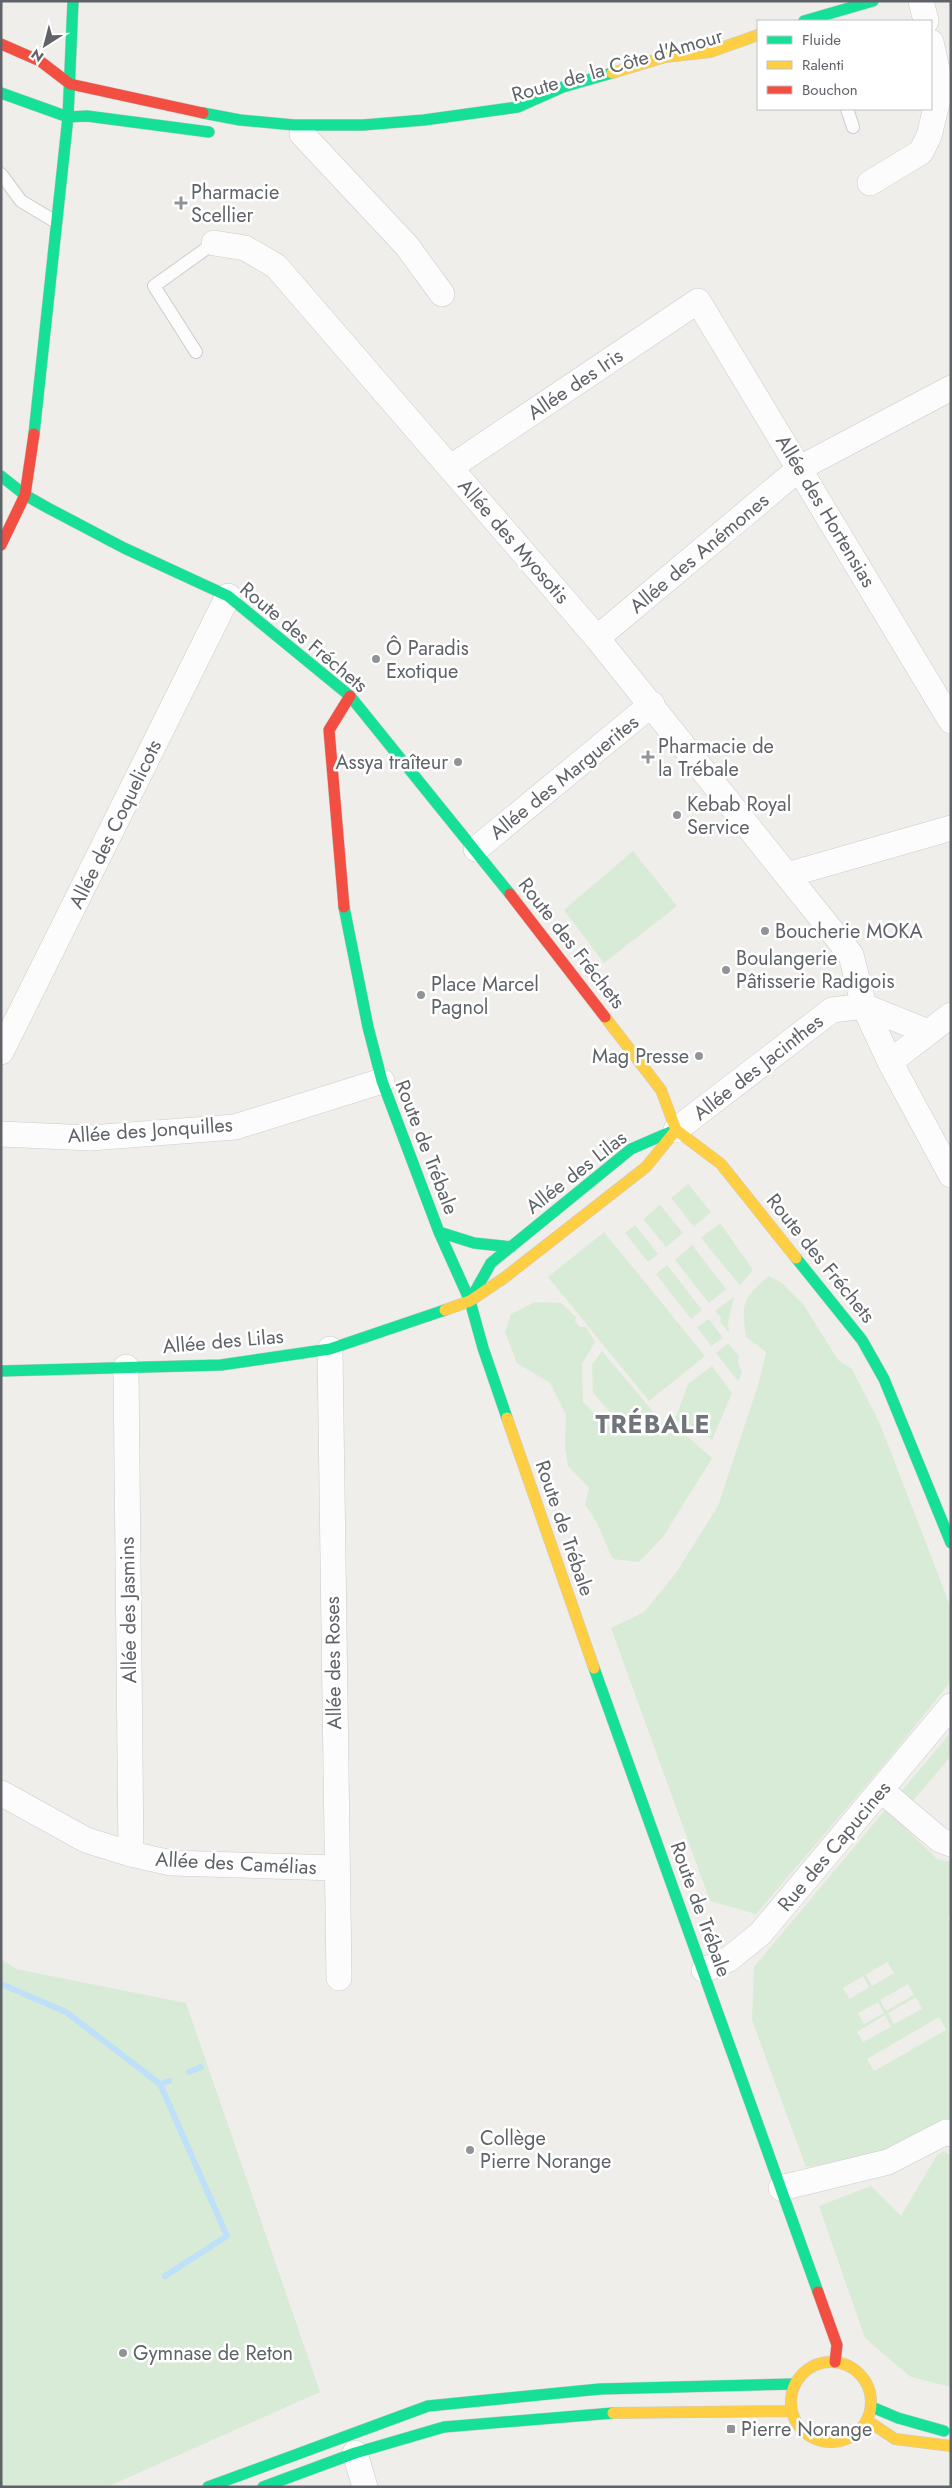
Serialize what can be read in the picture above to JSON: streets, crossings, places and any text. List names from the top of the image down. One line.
{"streets":{"street":["Route de la Côte d'Amour","Allée des Iris","Allée des Hortensias","Allée des Myosotis","Allée des Anémones","Route des Fréchets","Allée des Marguerites","Allée des Coquelicots","Allée des Jacinthes","Allée des Jonquilles","Route de Trébale","Allée des Lilas","Allée des Jasmins","Allée des Roses","Rue des Capucines","Allée des Camélias"]},"crossings":[["Allée des Iris","Allée des Hortensias"],["Allée des Iris","Allée des Myosotis"],["Allée des Hortensias","Allée des Anémones"],["Allée des Myosotis","Allée des Anémones"],["Allée des Myosotis","Allée des Marguerites"],["Allée des Myosotis","Allée des Jacinthes"],["Route des Fréchets","Allée des Marguerites"],["Route des Fréchets","Allée des Coquelicots"],["Route des Fréchets","Allée des Jacinthes"],["Route des Fréchets","Route de Trébale"],["Route des Fréchets","Allée des Lilas"],["Allée des Jacinthes","Allée des Lilas"],["Allée des Jonquilles","Route de Trébale"],["Route de Trébale","Allée des Lilas"],["Route de Trébale","Rue des Capucines"],["Allée des Lilas","Allée des Jasmins"],["Allée des Lilas","Allée des Roses"],["Allée des Jasmins","Allée des Camélias"],["Allée des Roses","Allée des Camélias"]],"districts":["TRÉBALE"],"places":{"health":["Pharmacie Scellier","Pharmacie de la Trébale"],"other":["Ô Paradis Exotique","Assya traîteur","Kebab Royal Service","Boucherie MOKA","Boulangerie Pâtisserie Radigois","Place Marcel Pagnol","Mag Presse","Collège Pierre Norange","Gymnase de Reton"],"transit":["Pierre Norange"]},"legend":["Fluide","Ralenti","Bouchon"],"north":"bottom left"}
